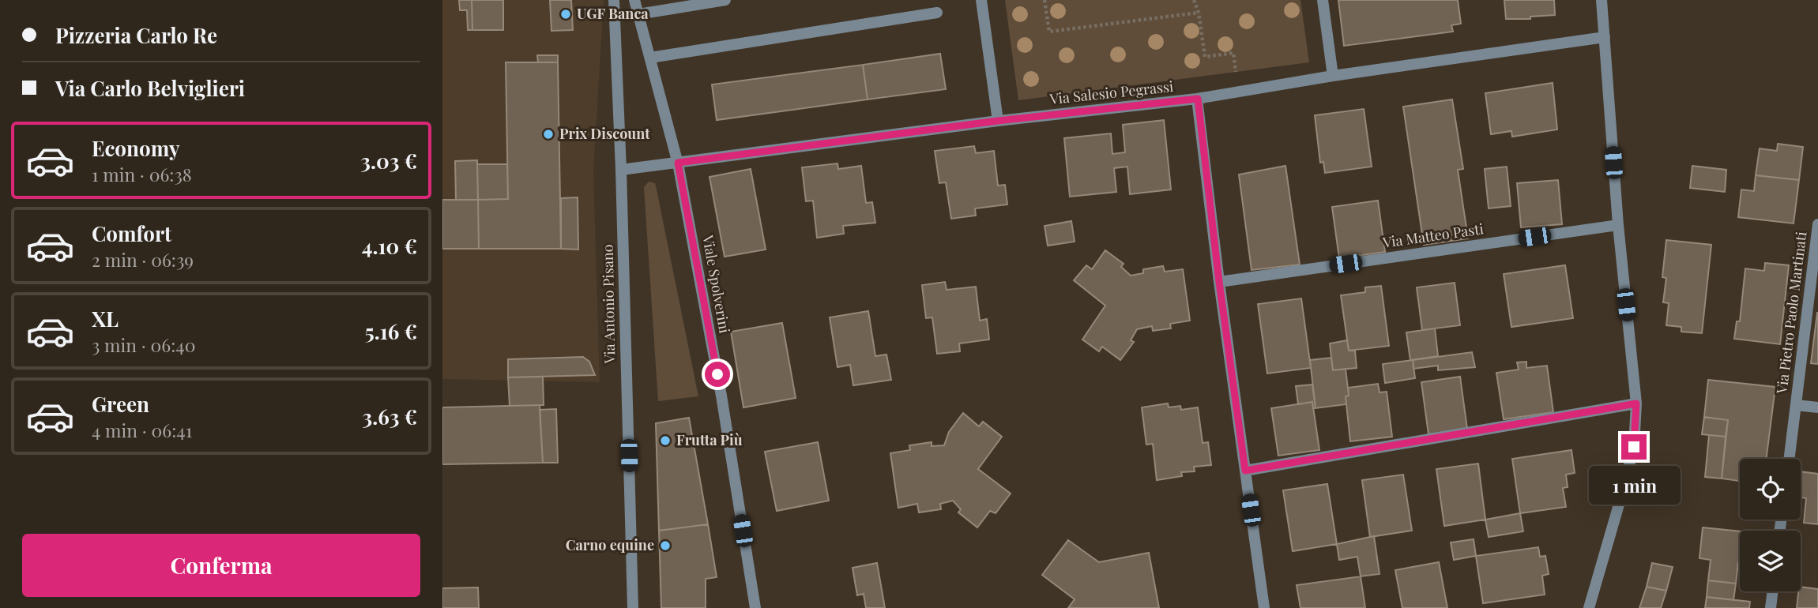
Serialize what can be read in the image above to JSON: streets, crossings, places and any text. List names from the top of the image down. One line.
{"streets":{"street":["Via Salesio Pegrassi","Via Matteo Pasti","Viale Spolverini","Via Antonio Pisano","Via Pietro Paolo Martinati"]},"crossings":[["Via Salesio Pegrassi","Viale Spolverini"],["Via Salesio Pegrassi","Via Antonio Pisano"]],"places":["UGF Banca","Prix Discount","Frutta Più","Carno equine"],"page":{"banner":["Pizzeria Carlo Re","Via Carlo Belviglieri"],"list":[{"name":"Economy","note":"1 min · 06:38","value":"3.03 €"},{"name":"Comfort","note":"2 min · 06:39","value":"4.10 €"},{"name":"XL","note":"3 min · 06:40","value":"5.16 €"},{"name":"Green","note":"4 min · 06:41","value":"3.63 €"}],"bubble":"1 min","buttons":"Conferma"}}
